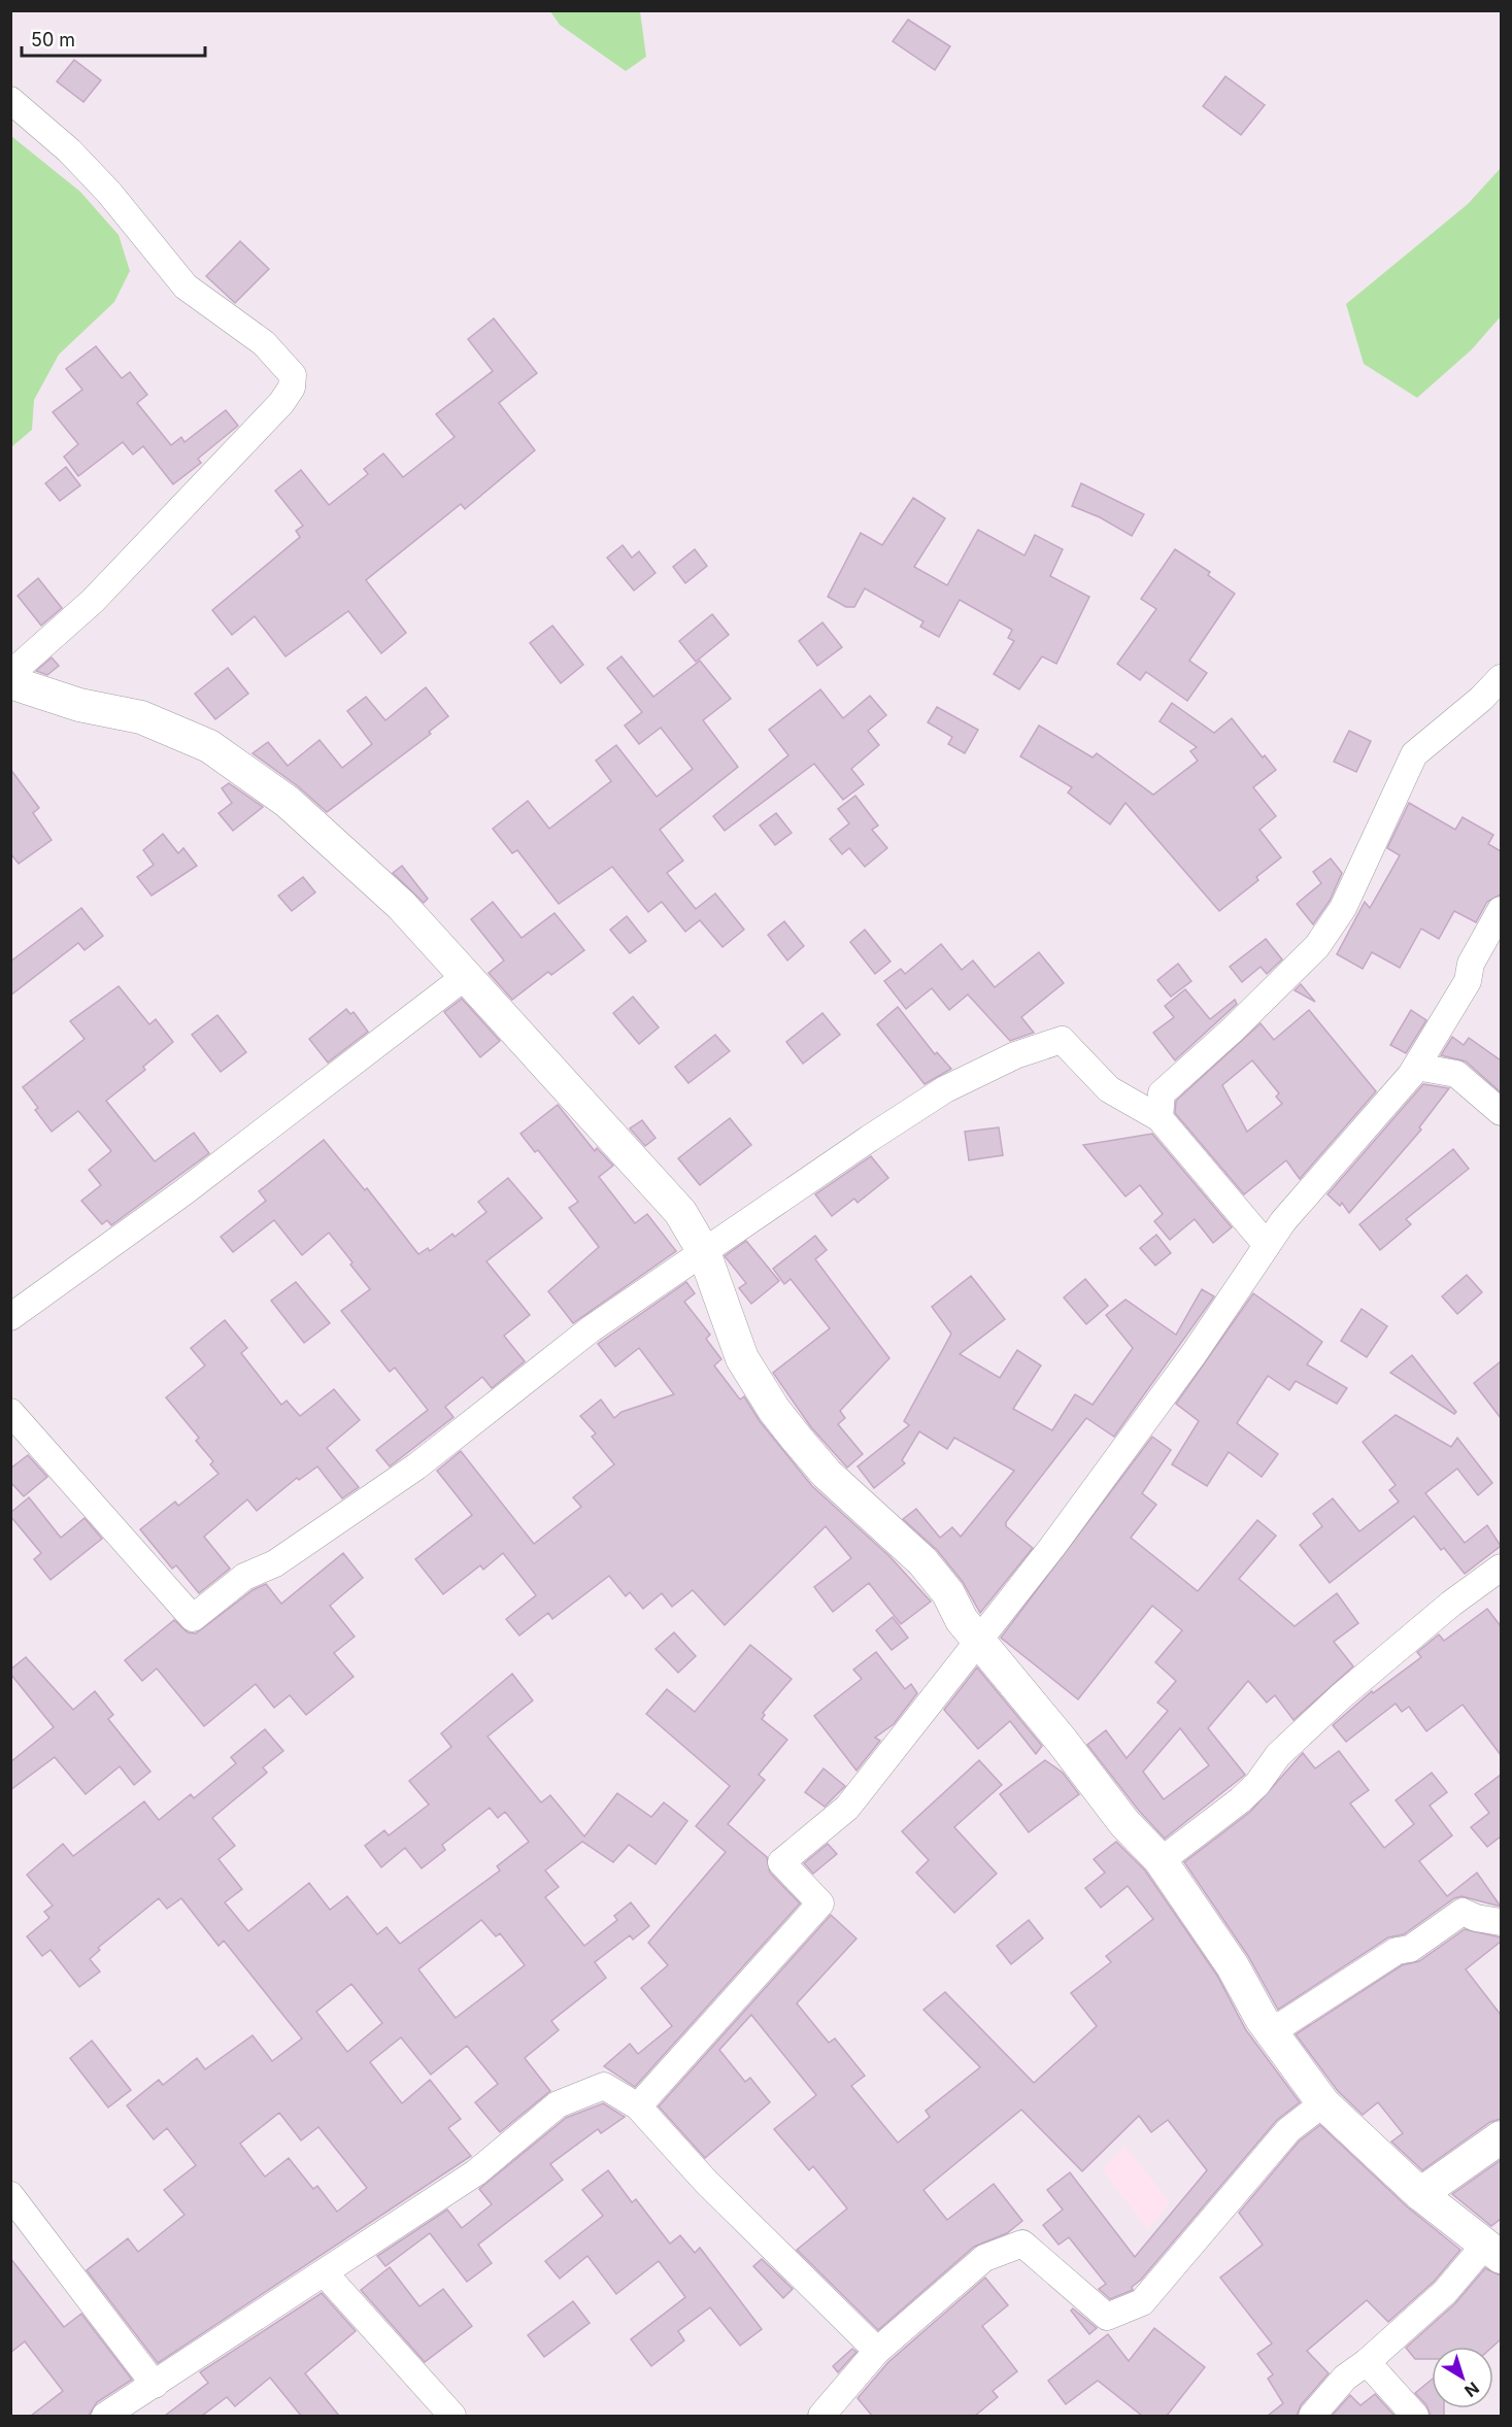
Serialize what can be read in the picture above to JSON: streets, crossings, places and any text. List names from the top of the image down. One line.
{"scale_bar":"50 m","north":"bottom right"}
